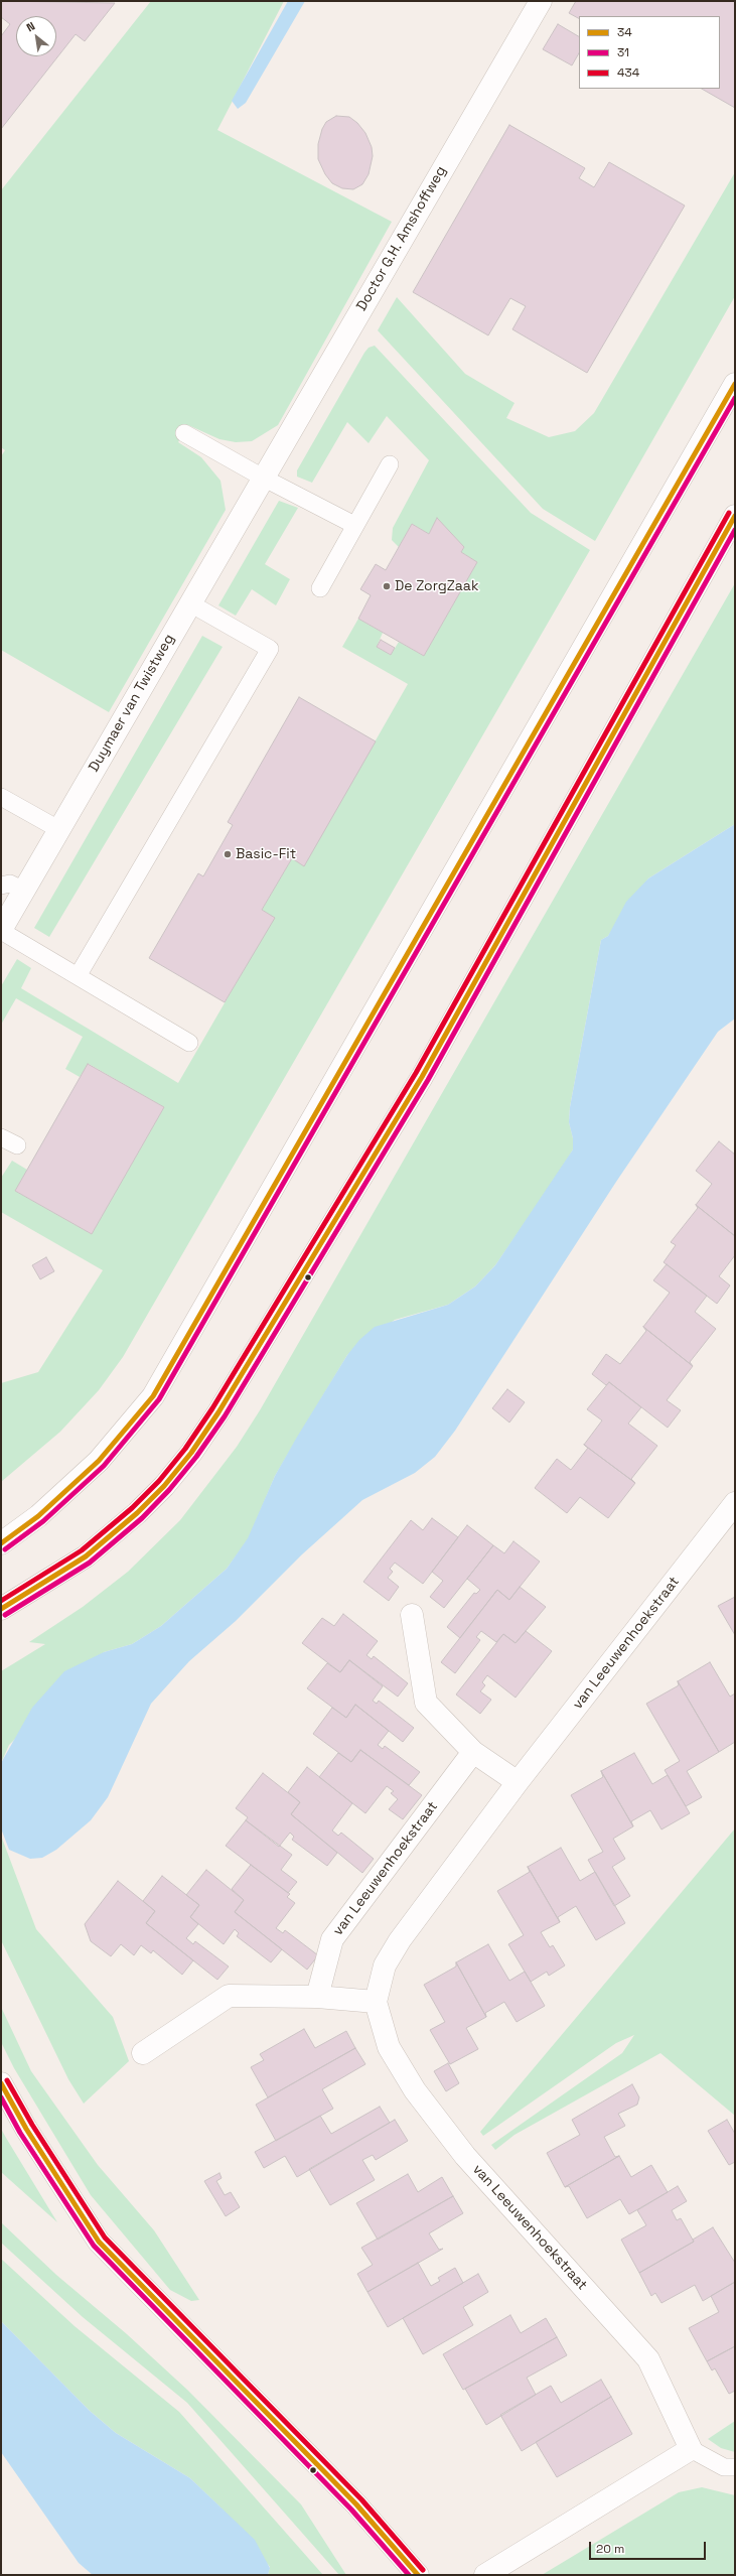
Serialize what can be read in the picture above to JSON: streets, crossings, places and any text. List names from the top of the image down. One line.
{"streets":{"street":["Doctor G.H. Amshoffweg","Duymaer van Twistweg","van Leeuwenhoekstraat"]},"crossings":[["Doctor G.H. Amshoffweg","Duymaer van Twistweg"]],"places":["De ZorgZaak","Basic-Fit"],"lines":["transit line 34","transit line 31","transit line 434"],"legend":["34","31","434"],"scale_bar":"20 m","north":"top left"}
